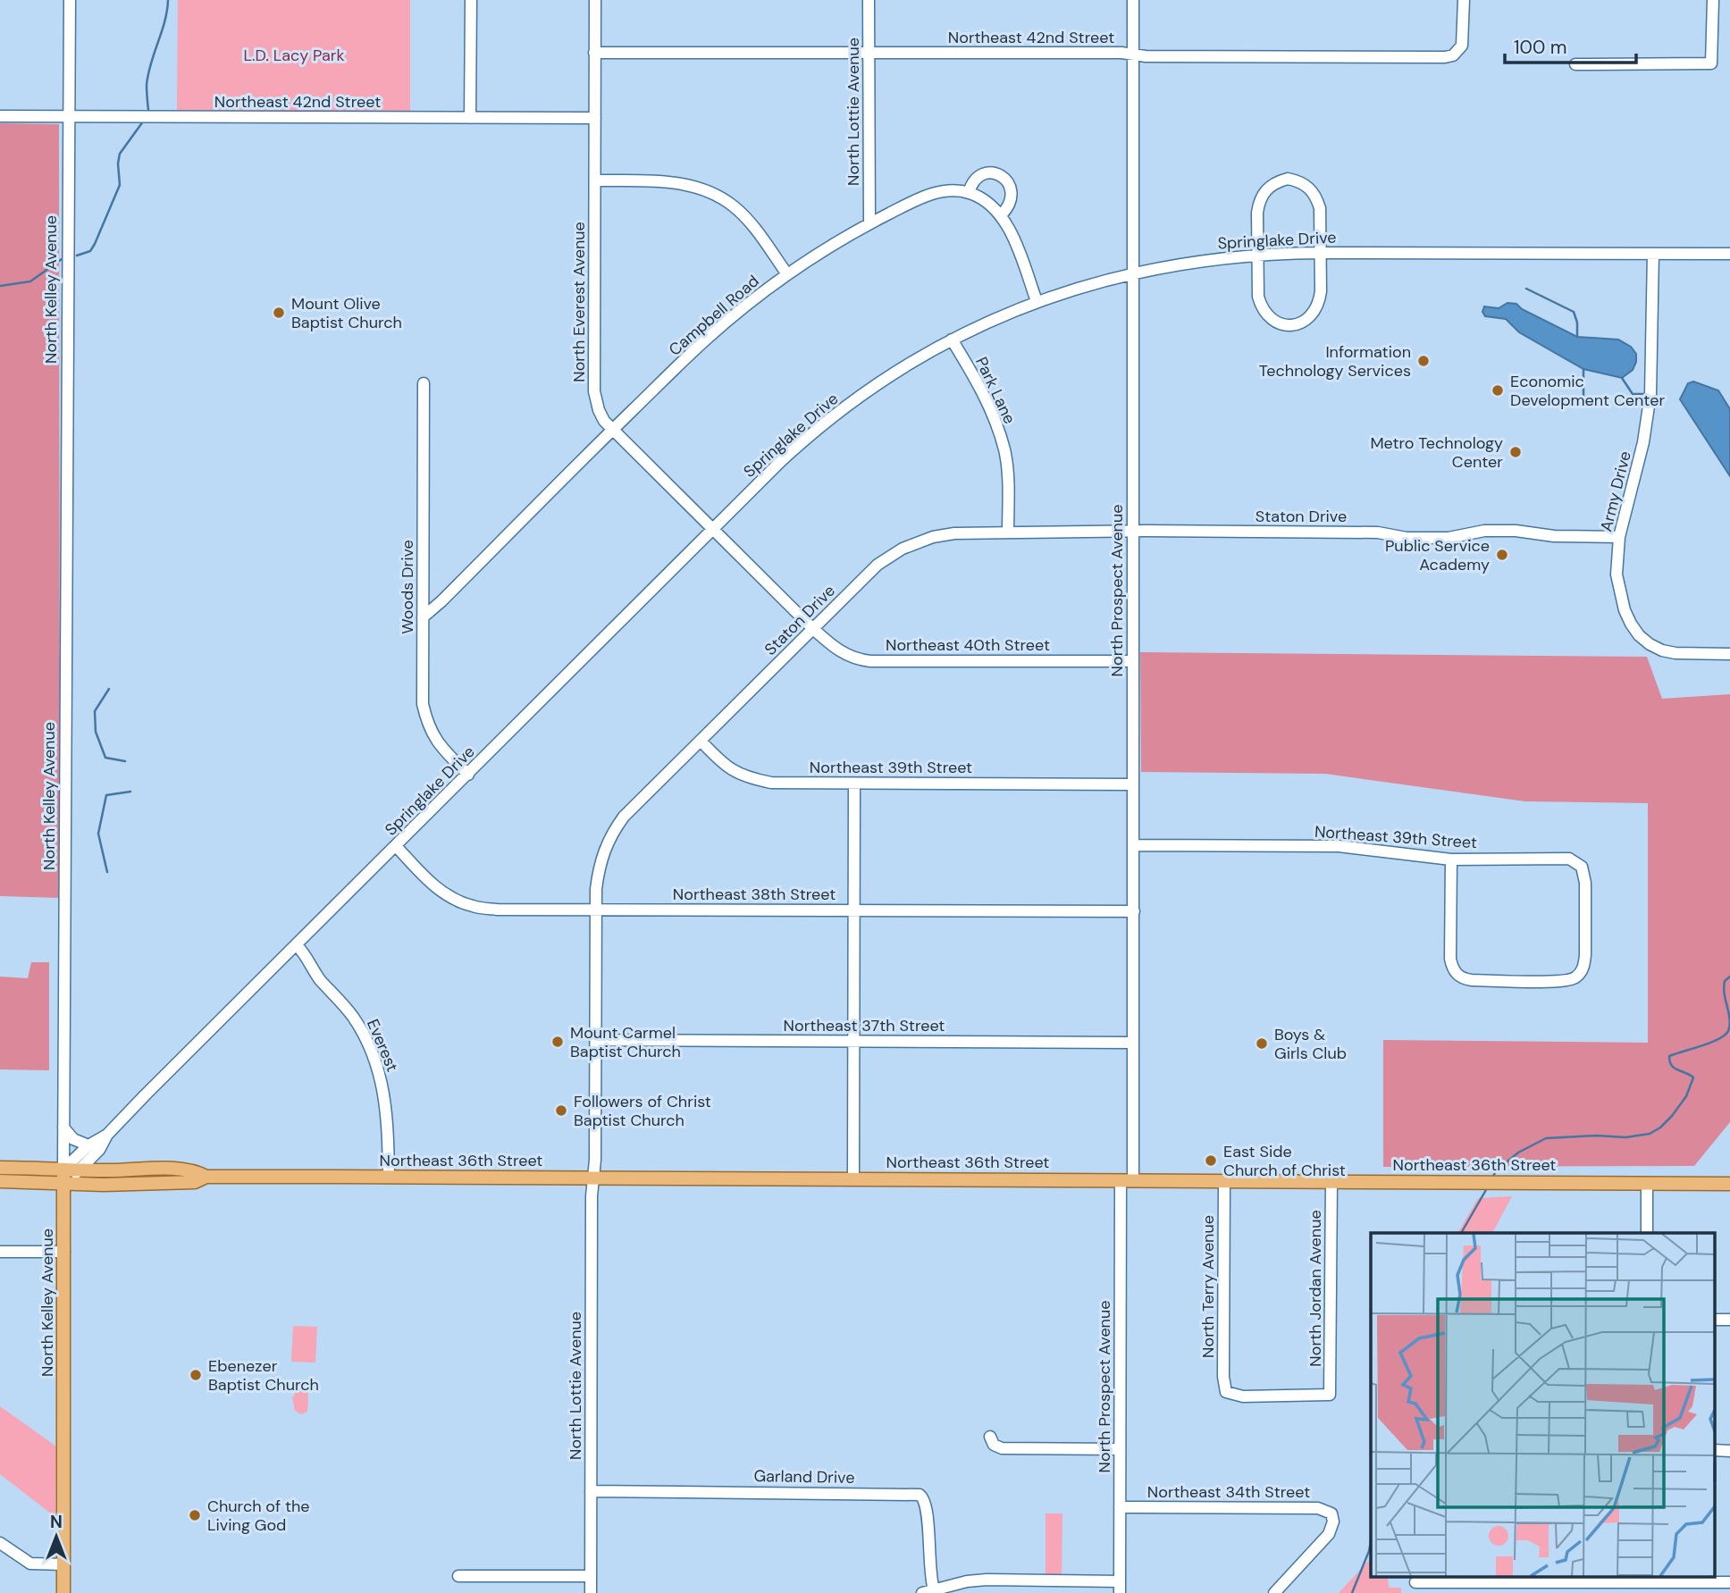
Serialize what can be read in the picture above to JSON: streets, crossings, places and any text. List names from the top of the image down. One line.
{"streets":{"main road":["North Kelley Avenue","Northeast 36th Street"],"street":["Northeast 42nd Street","North Lottie Avenue","Springlake Drive","North Everest Avenue","Campbell Road","Park Lane","Army Drive","Staton Drive","Woods Drive","North Prospect Avenue","Northeast 40th Street","Northeast 39th Street","Northeast 38th Street","Northeast 37th Street","Everest","North Terry Avenue","North Jordan Avenue","Garland Drive","Northeast 34th Street"]},"crossings":[["Northeast 42nd Street","North Lottie Avenue"],["Northeast 42nd Street","North Kelley Avenue"],["Northeast 42nd Street","North Everest Avenue"],["Northeast 42nd Street","North Prospect Avenue"],["North Lottie Avenue","Campbell Road"],["North Lottie Avenue","Staton Drive"],["North Lottie Avenue","Northeast 36th Street"],["North Lottie Avenue","Garland Drive"],["Springlake Drive","North Kelley Avenue"],["Springlake Drive","North Everest Avenue"],["Springlake Drive","Park Lane"],["Springlake Drive","Army Drive"],["Springlake Drive","Woods Drive"],["Springlake Drive","North Prospect Avenue"],["Springlake Drive","Northeast 38th Street"],["Springlake Drive","Everest"],["Springlake Drive","Northeast 36th Street"],["North Kelley Avenue","Northeast 36th Street"],["North Everest Avenue","Campbell Road"],["North Everest Avenue","Staton Drive"],["North Everest Avenue","Northeast 40th Street"],["Campbell Road","Woods Drive"],["Park Lane","Staton Drive"],["Army Drive","Staton Drive"],["Staton Drive","North Prospect Avenue"],["Staton Drive","Northeast 40th Street"],["Staton Drive","Northeast 39th Street"],["Staton Drive","Northeast 38th Street"],["Staton Drive","Northeast 37th Street"],["Staton Drive","Northeast 36th Street"],["North Prospect Avenue","Northeast 40th Street"],["North Prospect Avenue","Northeast 39th Street"],["North Prospect Avenue","Northeast 38th Street"],["North Prospect Avenue","Northeast 37th Street"],["North Prospect Avenue","Northeast 36th Street"],["North Prospect Avenue","Northeast 34th Street"],["Everest","Northeast 36th Street"],["Northeast 36th Street","North Terry Avenue"],["Northeast 36th Street","North Jordan Avenue"],["North Terry Avenue","North Jordan Avenue"]],"parks":["L.D. Lacy Park"],"places":["Mount Olive Baptist Church","Information Technology Services","Economic Development Center","Metro Technology Center","Public Service Academy","Mount Carmel Baptist Church","Boys & Girls Club","Followers of Christ Baptist Church","East Side Church of Christ","Ebenezer Baptist Church","Church of the Living God"],"scale_bar":"100 m","north":"top"}
